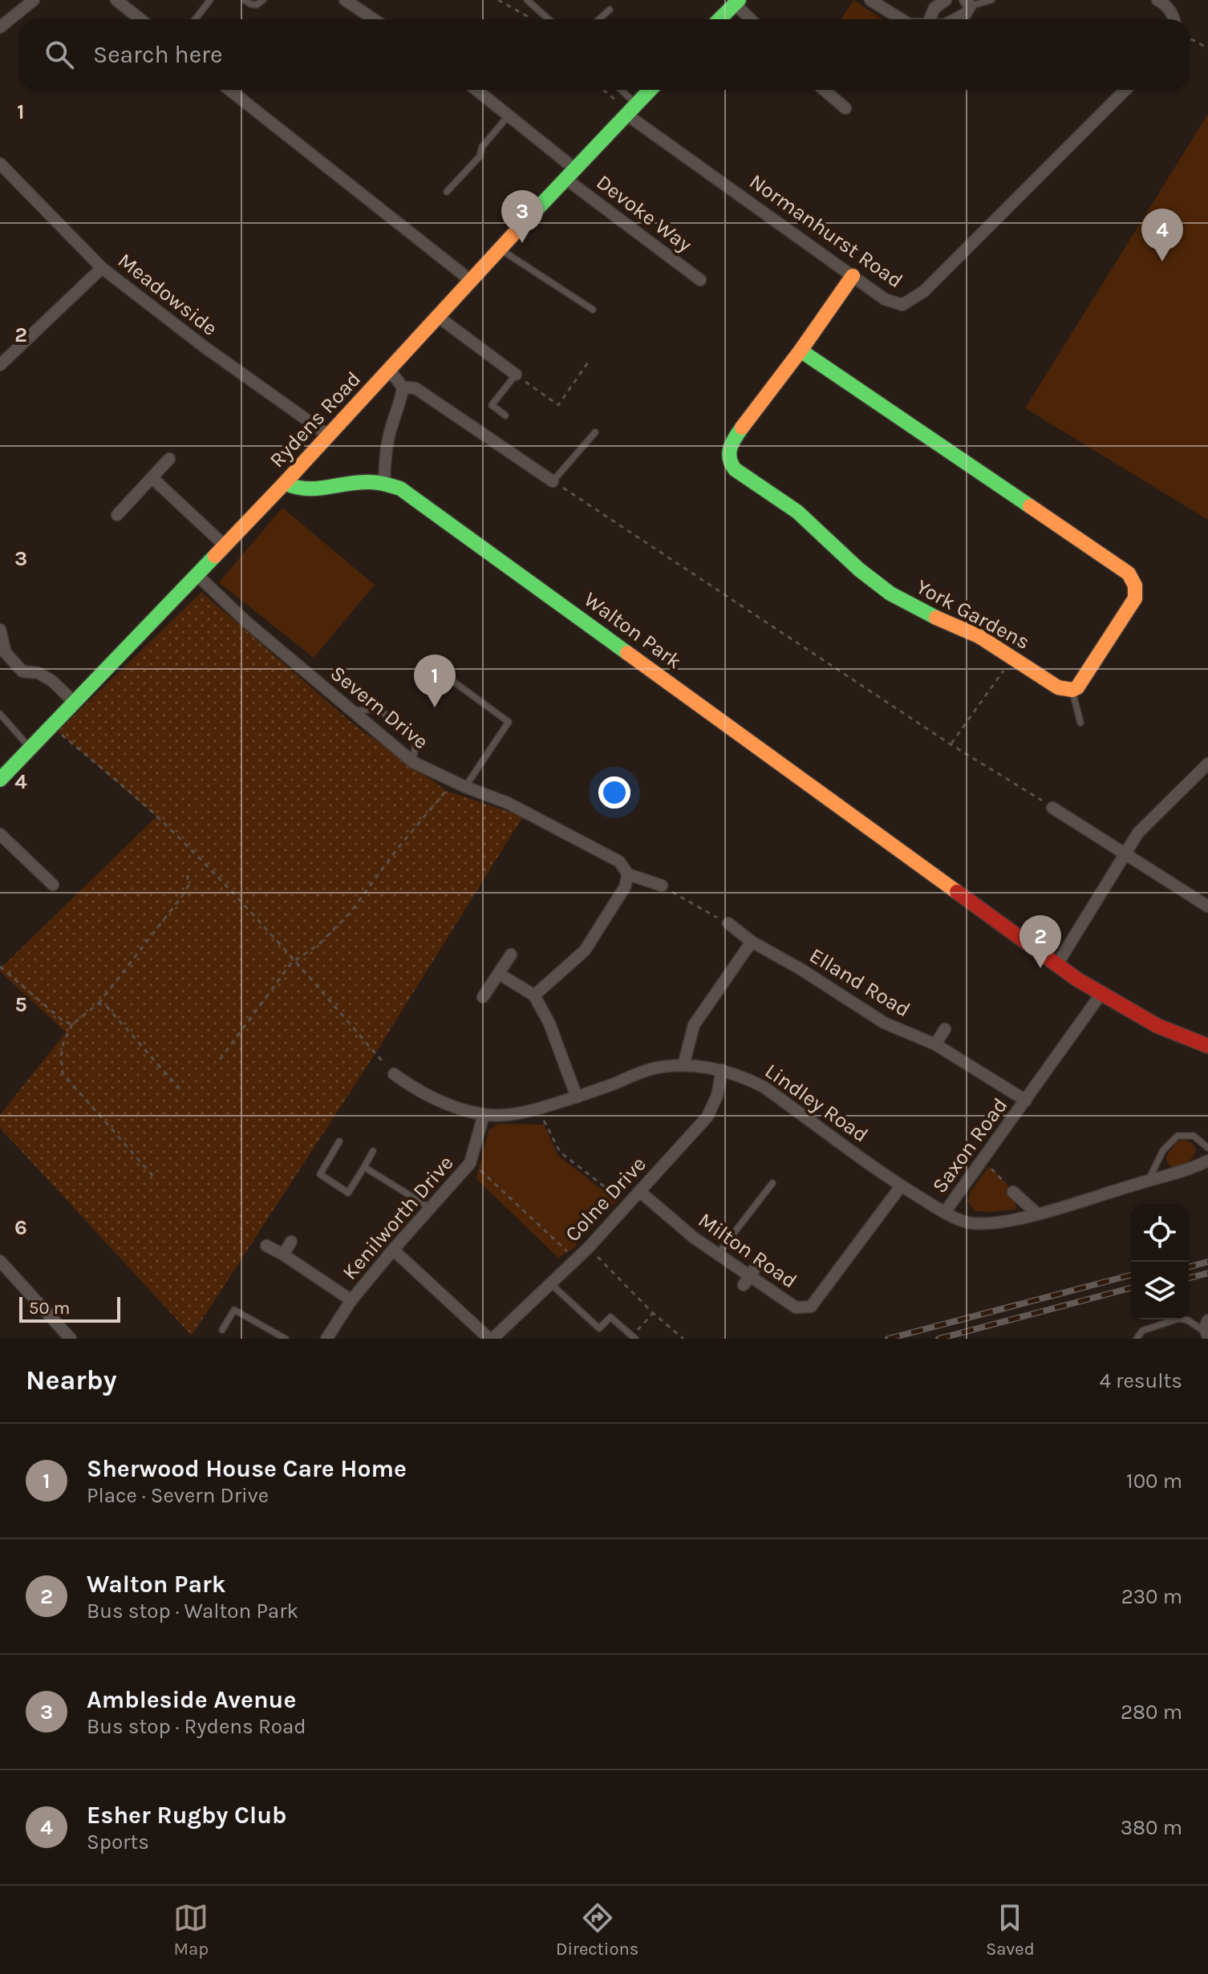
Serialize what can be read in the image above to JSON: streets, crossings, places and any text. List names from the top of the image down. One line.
{"streets":{"street":["Devoke Way","Normanhurst Road","Meadowside","Rydens Road","York Gardens","Walton Park","Severn Drive","Elland Road","Lindley Road","Saxon Road","Colne Drive","Kenilworth Drive","Milton Road"]},"crossings":[["Devoke Way","Rydens Road"],["Normanhurst Road","Rydens Road"],["Normanhurst Road","York Gardens"],["Meadowside","Rydens Road"],["Rydens Road","Walton Park"],["Rydens Road","Severn Drive"],["Walton Park","Saxon Road"],["Elland Road","Saxon Road"],["Lindley Road","Saxon Road"],["Lindley Road","Colne Drive"],["Lindley Road","Kenilworth Drive"],["Lindley Road","Milton Road"],["Colne Drive","Milton Road"]],"scale_bar":"50 m","page":{"search":"Search here","pins":["3","4","1","2"],"scale":"50 m","heading":["Nearby","4 results"],"list":[{"mark":"1","name":"Sherwood House Care Home","note":"Place · Severn Drive","value":"100 m"},{"mark":"2","name":"Walton Park","note":"Bus stop · Walton Park","value":"230 m"},{"mark":"3","name":"Ambleside Avenue","note":"Bus stop · Rydens Road","value":"280 m"},{"mark":"4","name":"Esher Rugby Club","note":"Sports","value":"380 m"}],"nav":["Map","Directions","Saved"]},"grid":{"rows":["1","2","3","4","5","6"]}}
